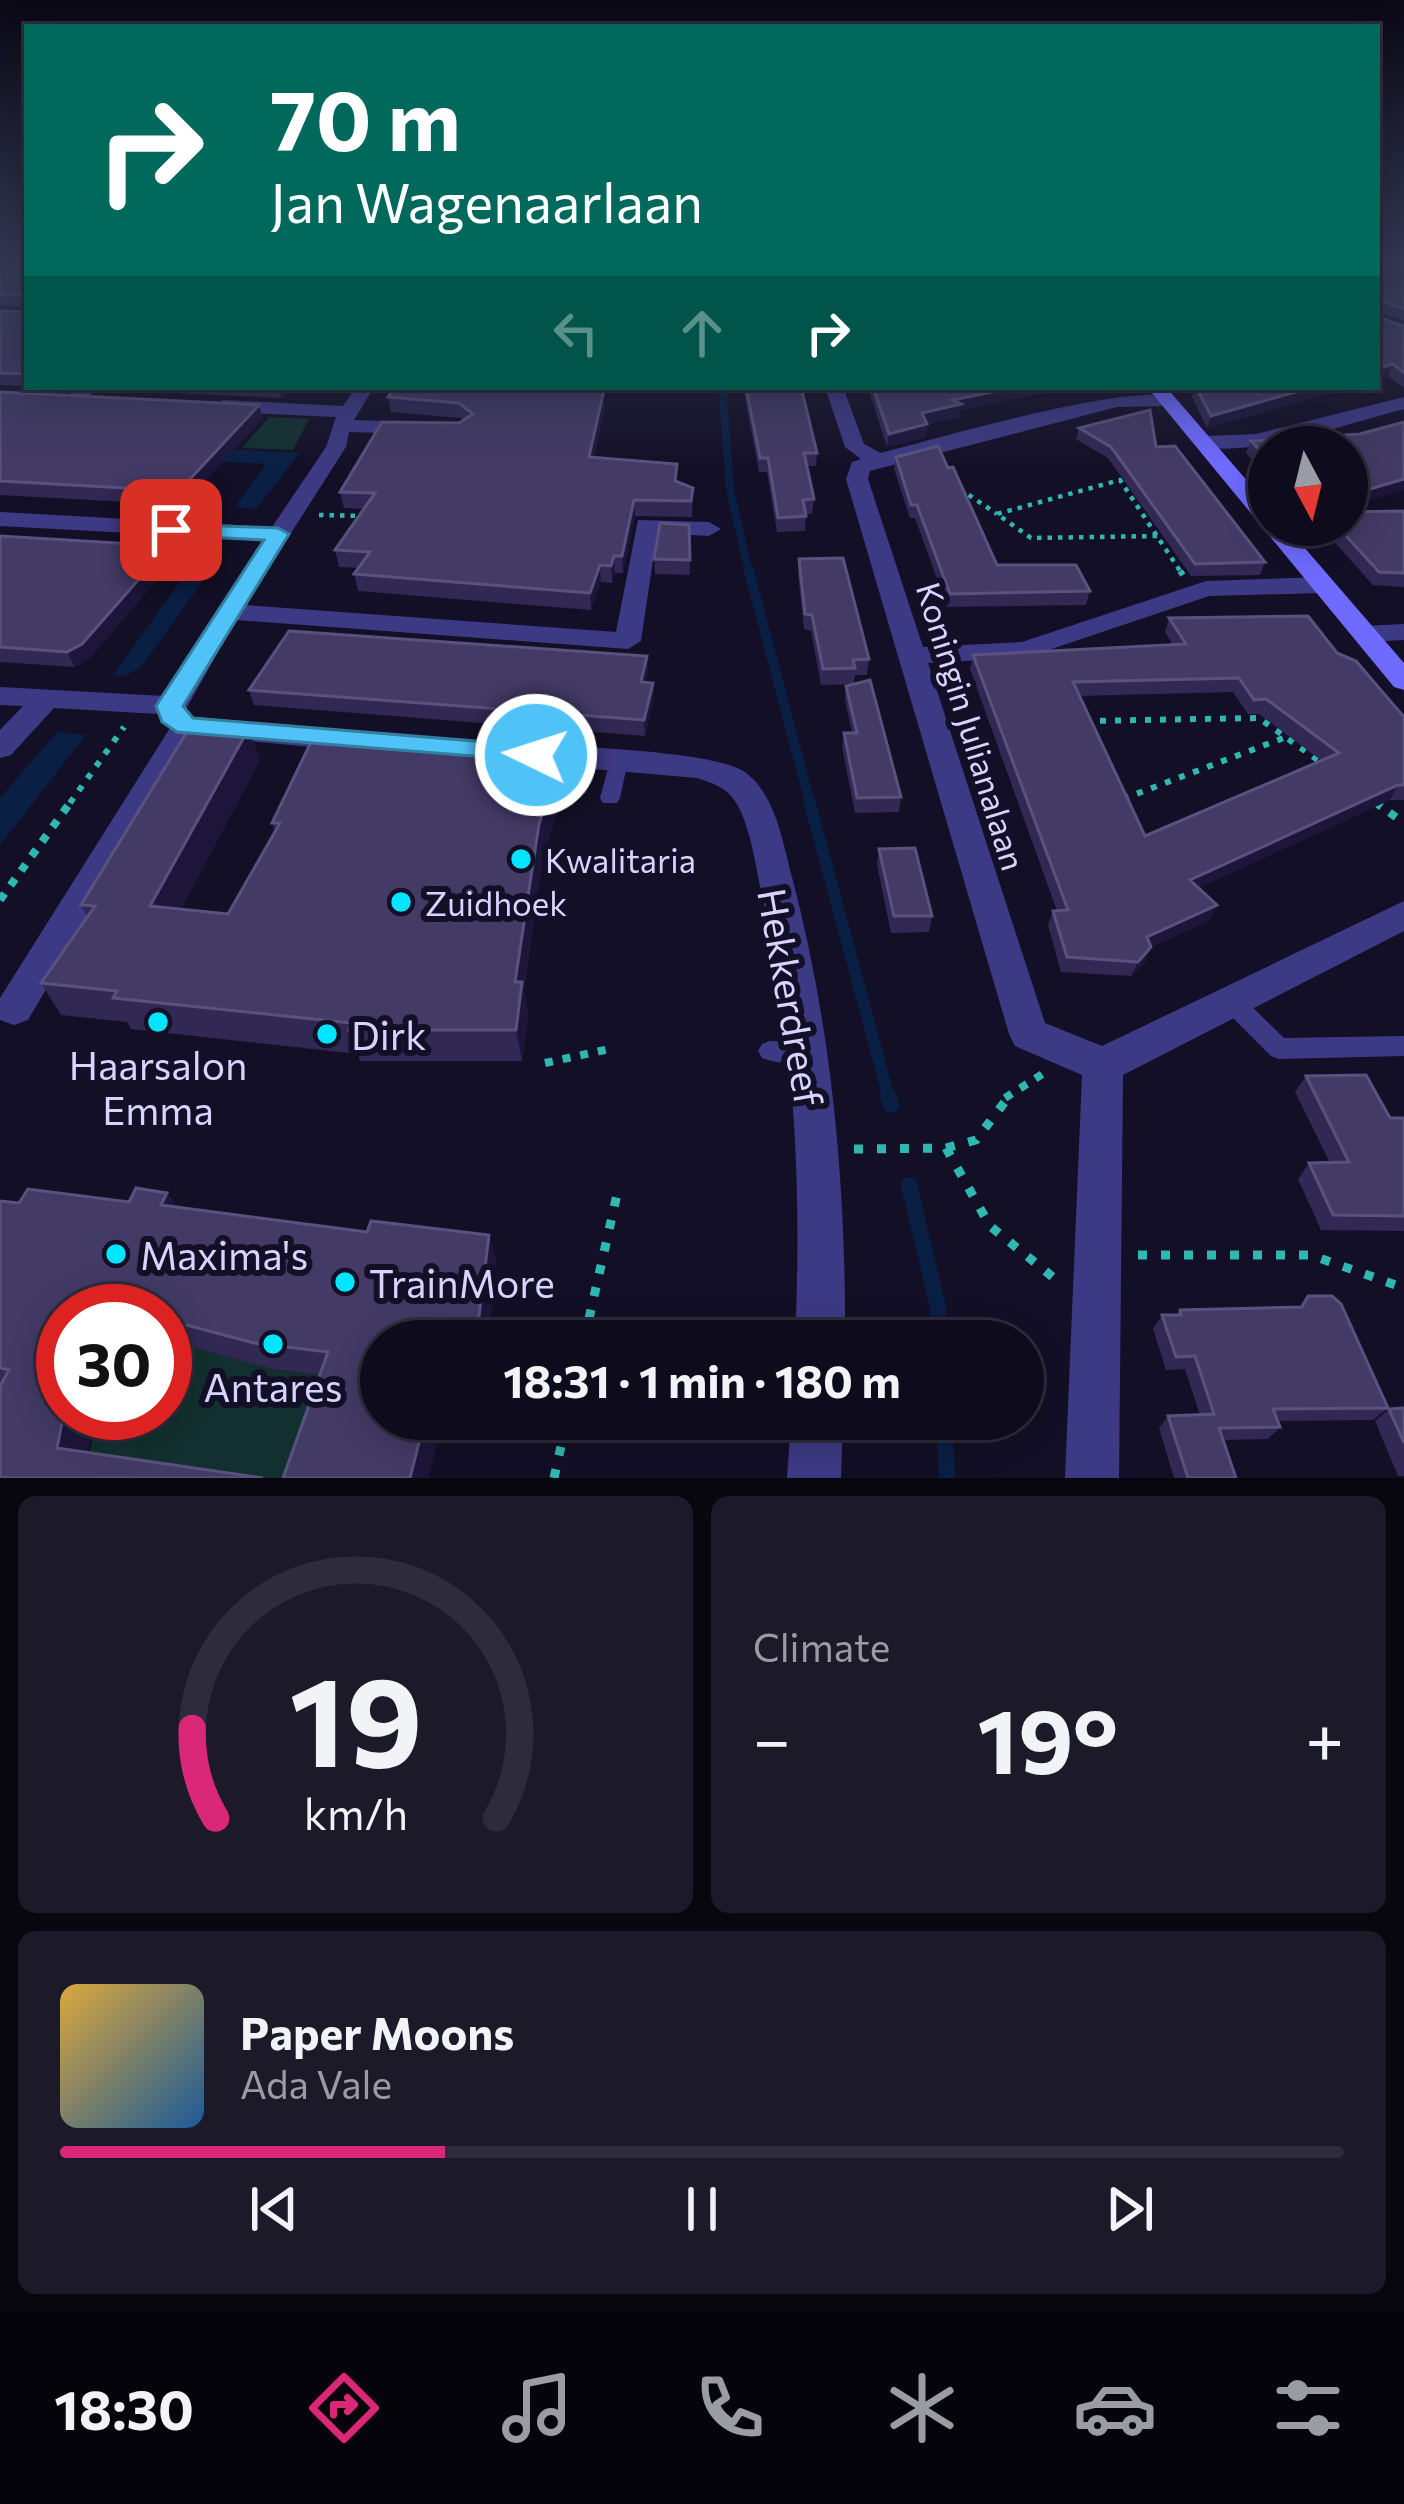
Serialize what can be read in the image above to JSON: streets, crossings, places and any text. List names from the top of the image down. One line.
{"streets":{"street":["Koningin Julianalaan","Hekkerdreef"]},"places":["Kwalitaria","Zuidhoek","Haarsalon Emma","Dirk","Maxima's","TrainMore","Antares"],"north":"bottom","page":{"turn":["70 m","Jan Wagenaarlaan"],"limit":"30","trip":"18:31 · 1 min · 180 m","tile":"Climate","heat":["−","19°","+"],"song":["Paper Moons","Ada Vale"],"tabs":"18:30","gauge":["19","km/h"]}}
